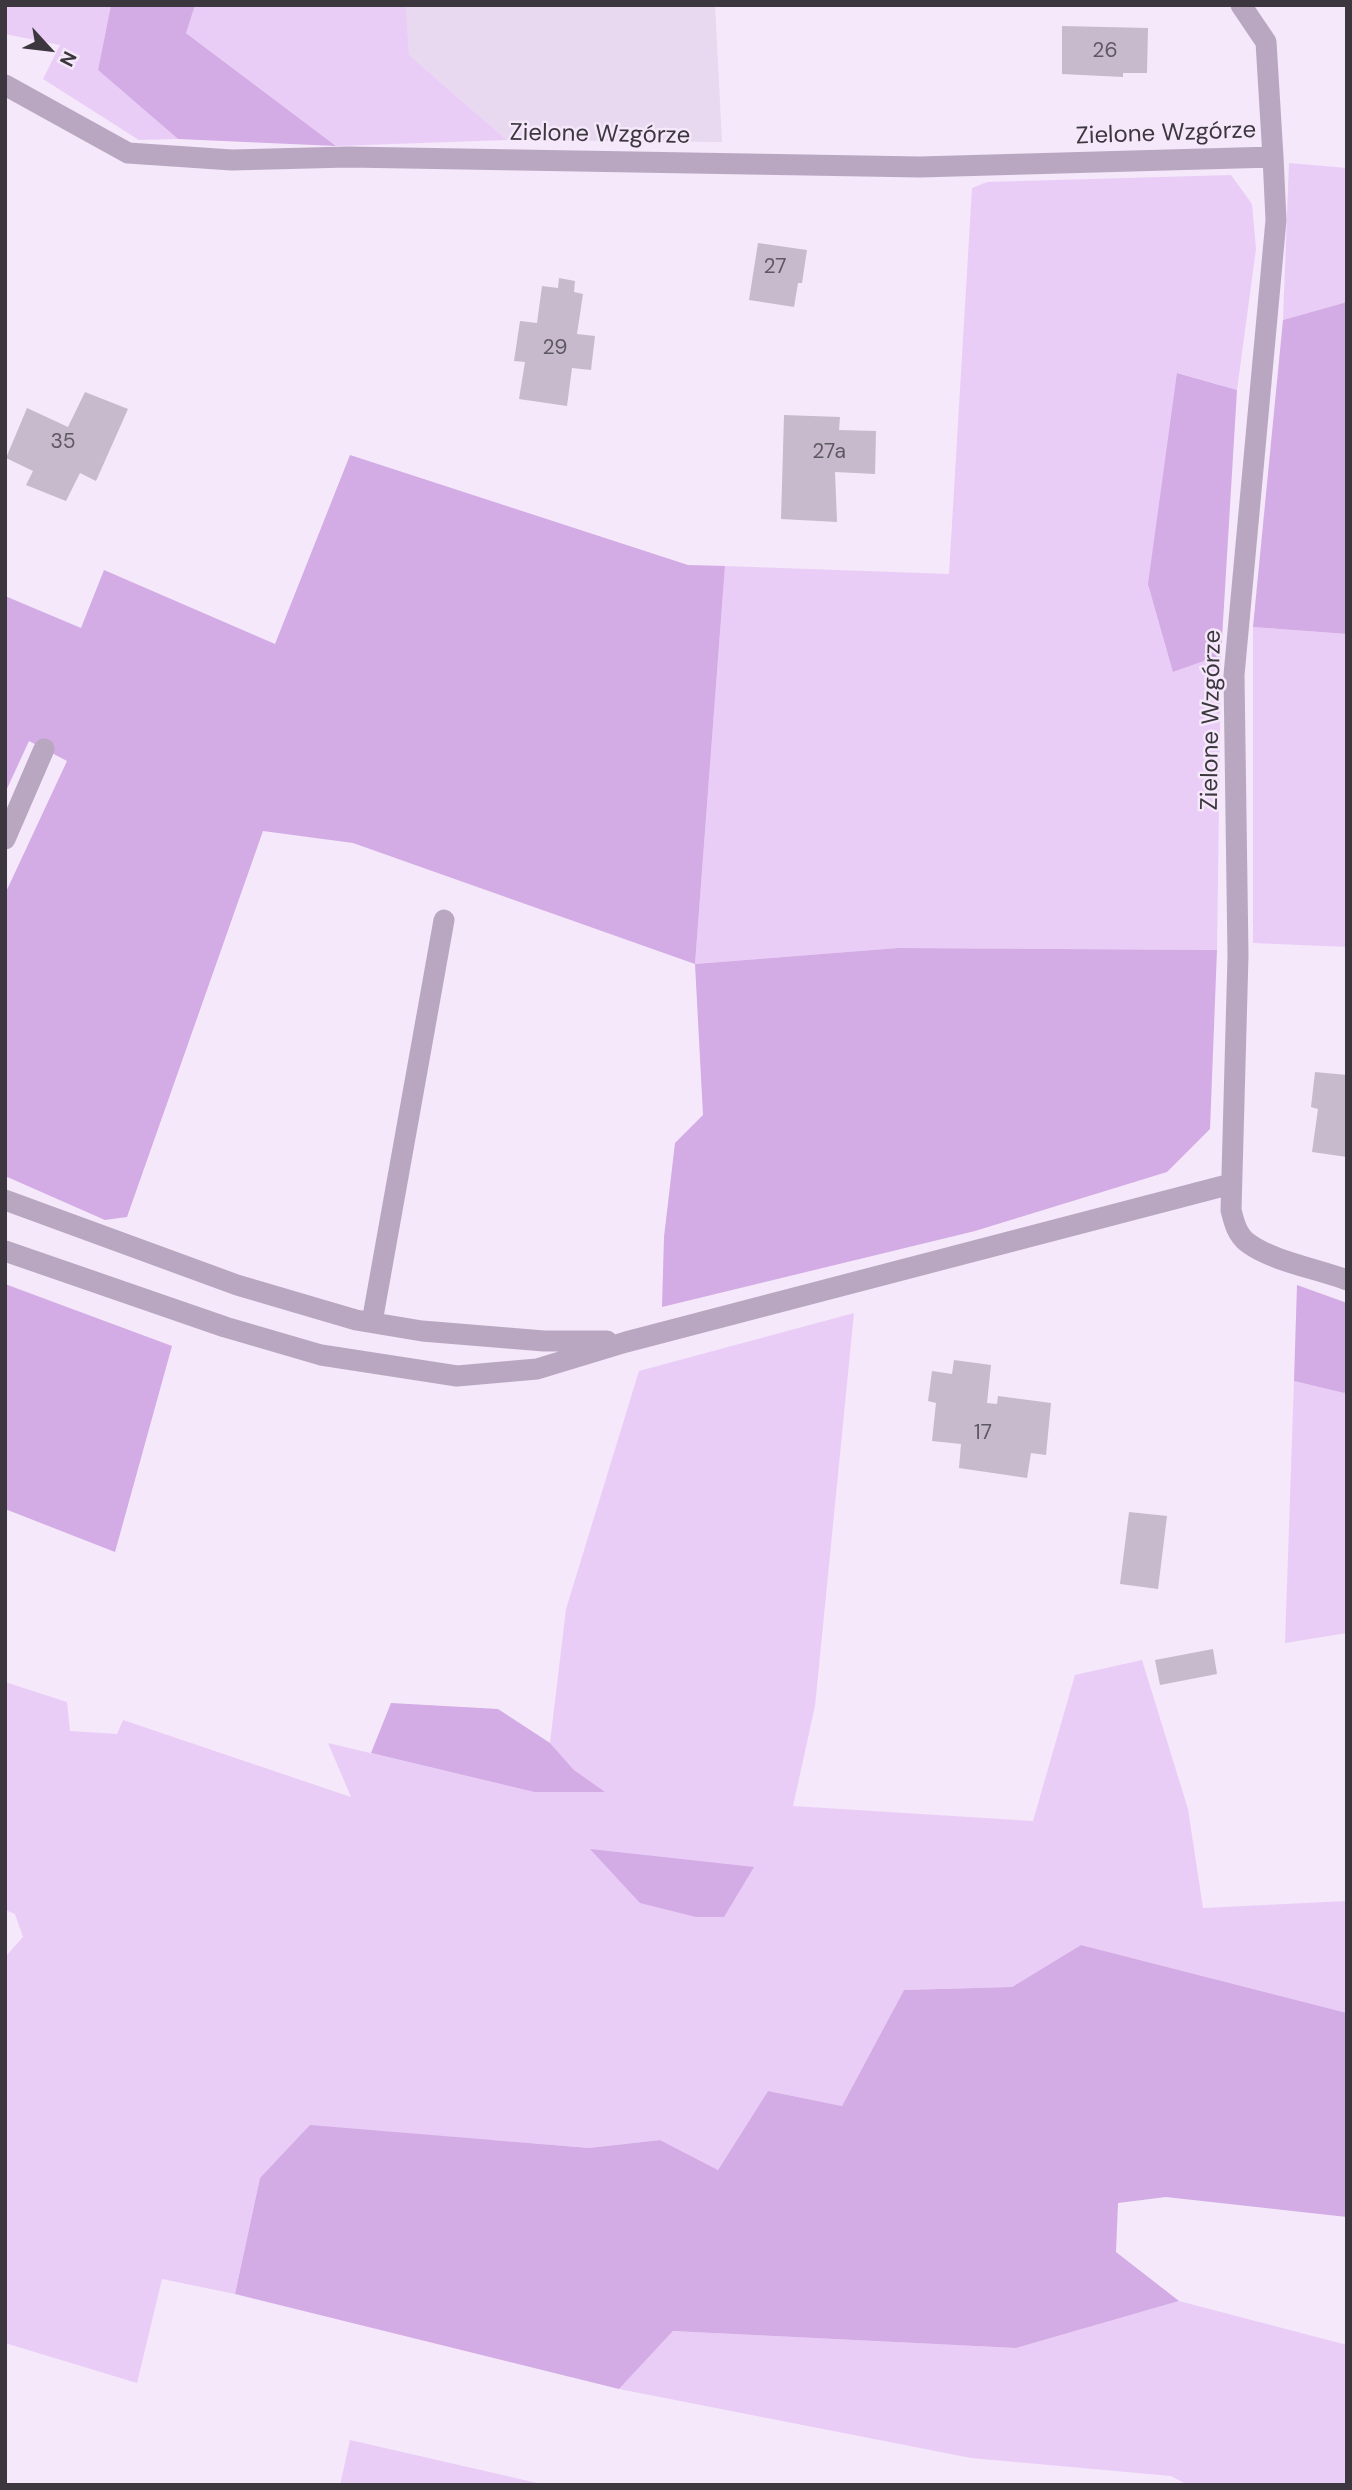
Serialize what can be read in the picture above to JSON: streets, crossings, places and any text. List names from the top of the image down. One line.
{"streets":{"street":["Zielone Wzgórze"]},"house_numbers":["26","27","29","35","27a","17"],"north":"bottom right"}
